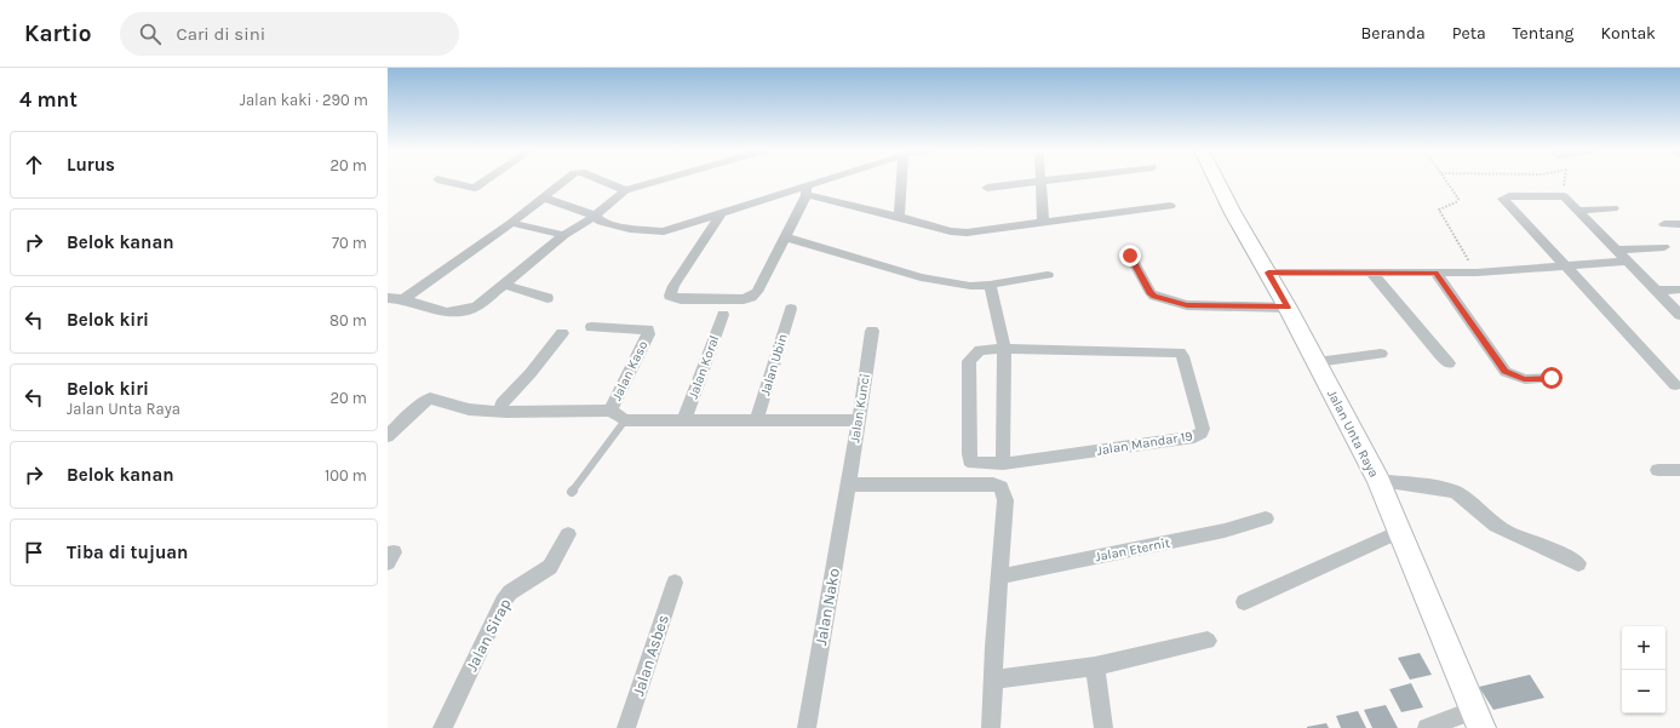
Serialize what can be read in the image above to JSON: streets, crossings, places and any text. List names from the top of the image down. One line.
{"streets":{"street":["Jalan Ubin","Jalan Koral","Jalan Kaso","Jalan Kunci","Jalan Unta Raya","Jalan Mandar 19","Jalan Eternit","Jalan Nako","Jalan Sirap","Jalan Asbes"]},"crossings":[["Jalan Kunci","Jalan Nako"]],"page":{"header":"Kartio","search":"Cari di sini","nav":["Beranda","Peta","Tentang","Kontak"],"heading":["4 mnt","Jalan kaki · 290 m"],"list":[["Lurus","20 m"],["Belok kanan","70 m"],["Belok kiri","80 m"],["Belok kiri","Jalan Unta Raya","20 m"],["Belok kanan","100 m"],"Tiba di tujuan"],"map_buttons":["+","−"]}}
